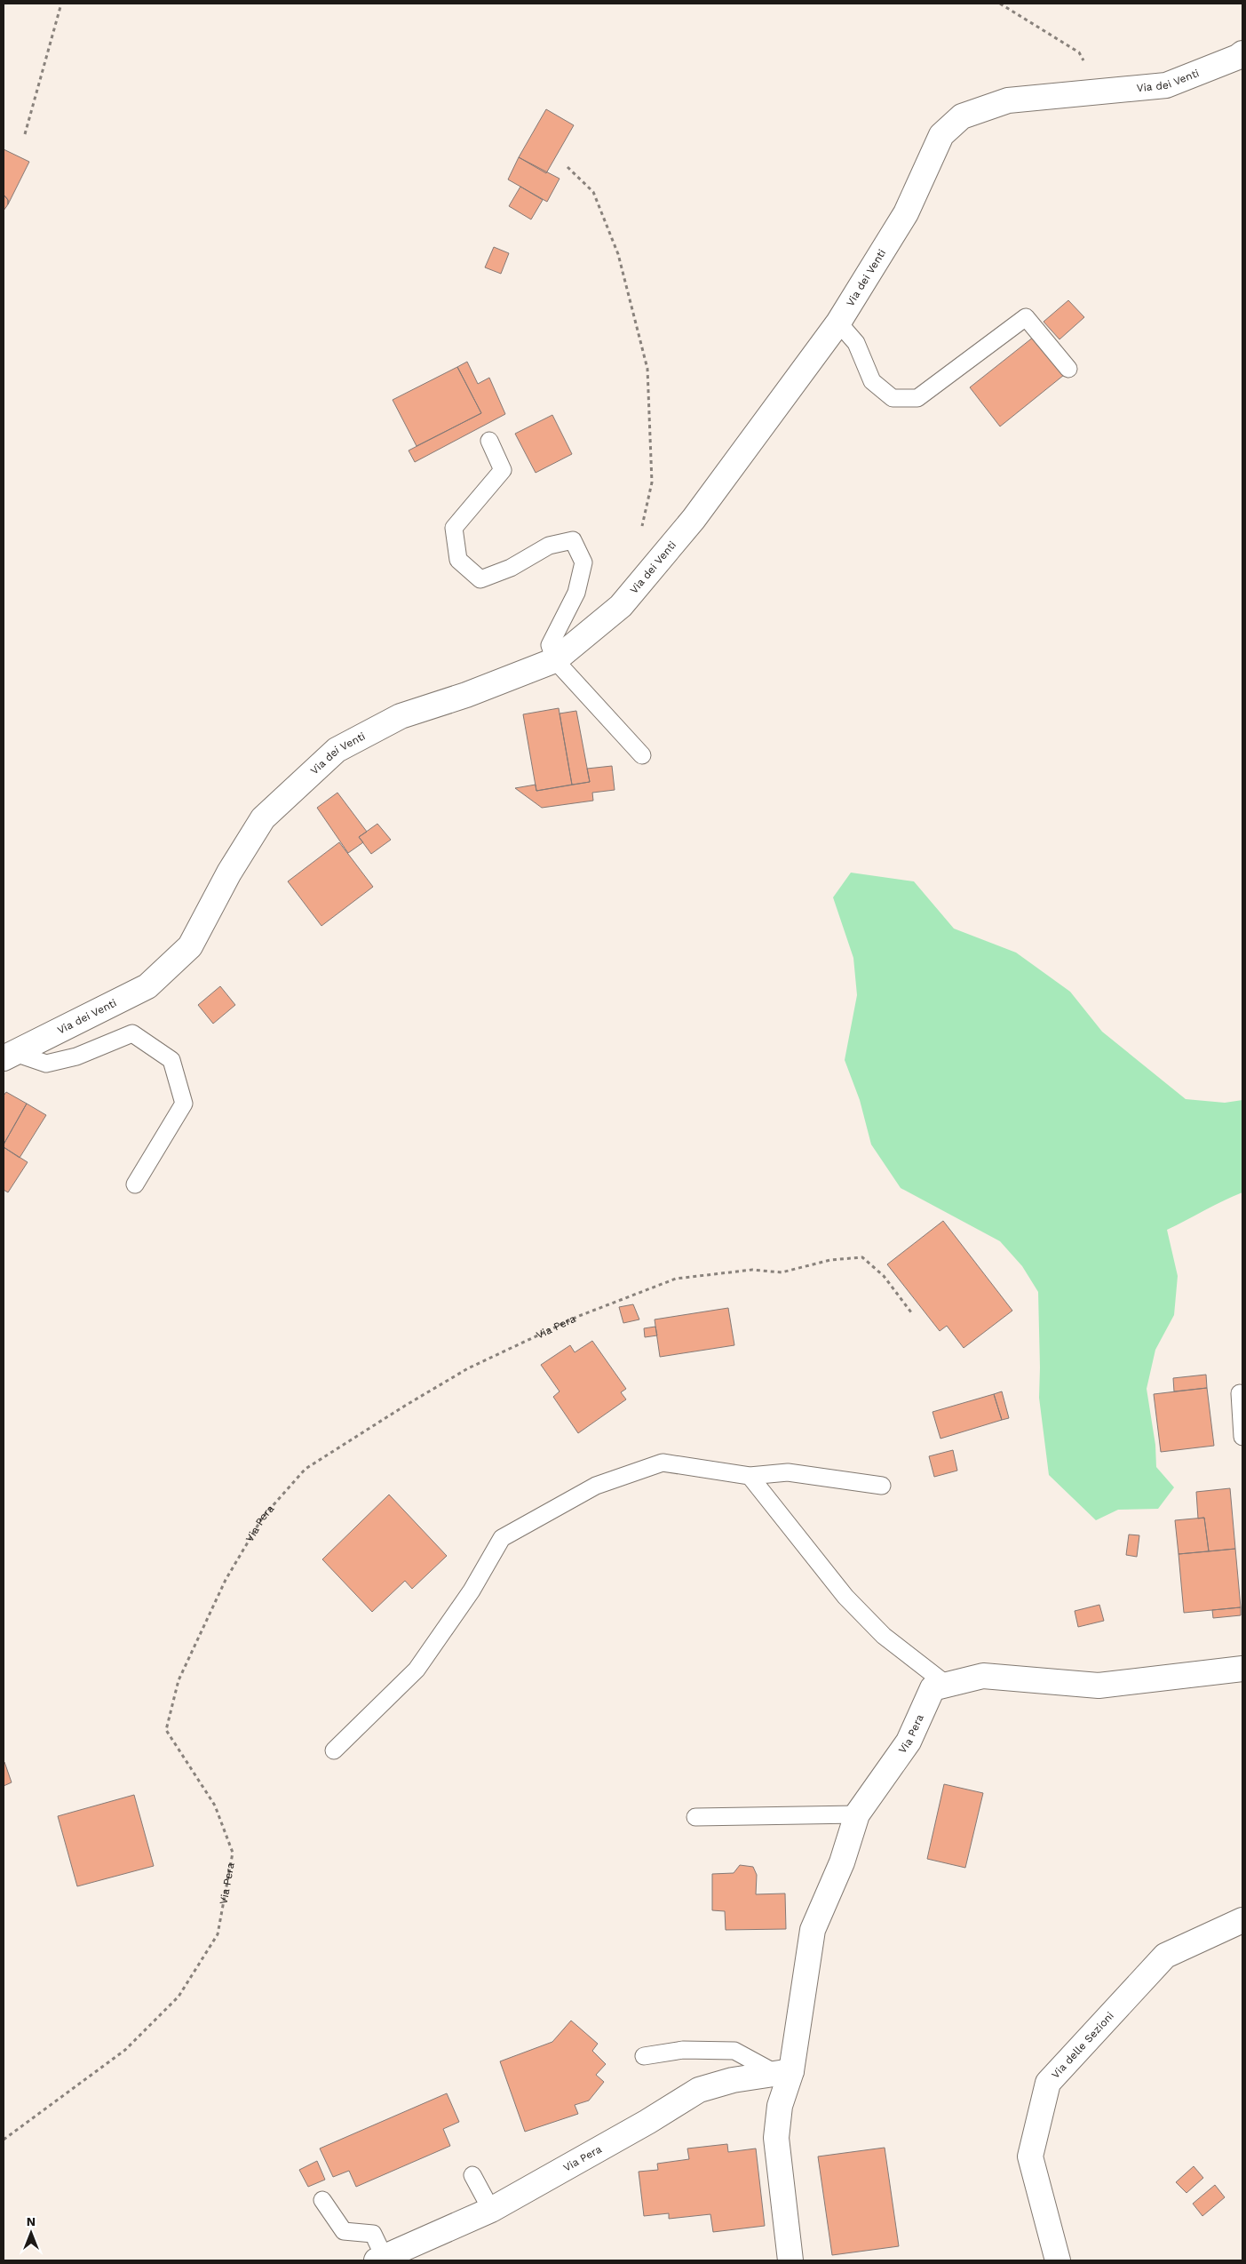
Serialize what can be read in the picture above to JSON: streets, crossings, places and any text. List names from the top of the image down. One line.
{"streets":{"street":["Via dei Venti","Via Pera","Via delle Sezioni"]},"north":"top"}
